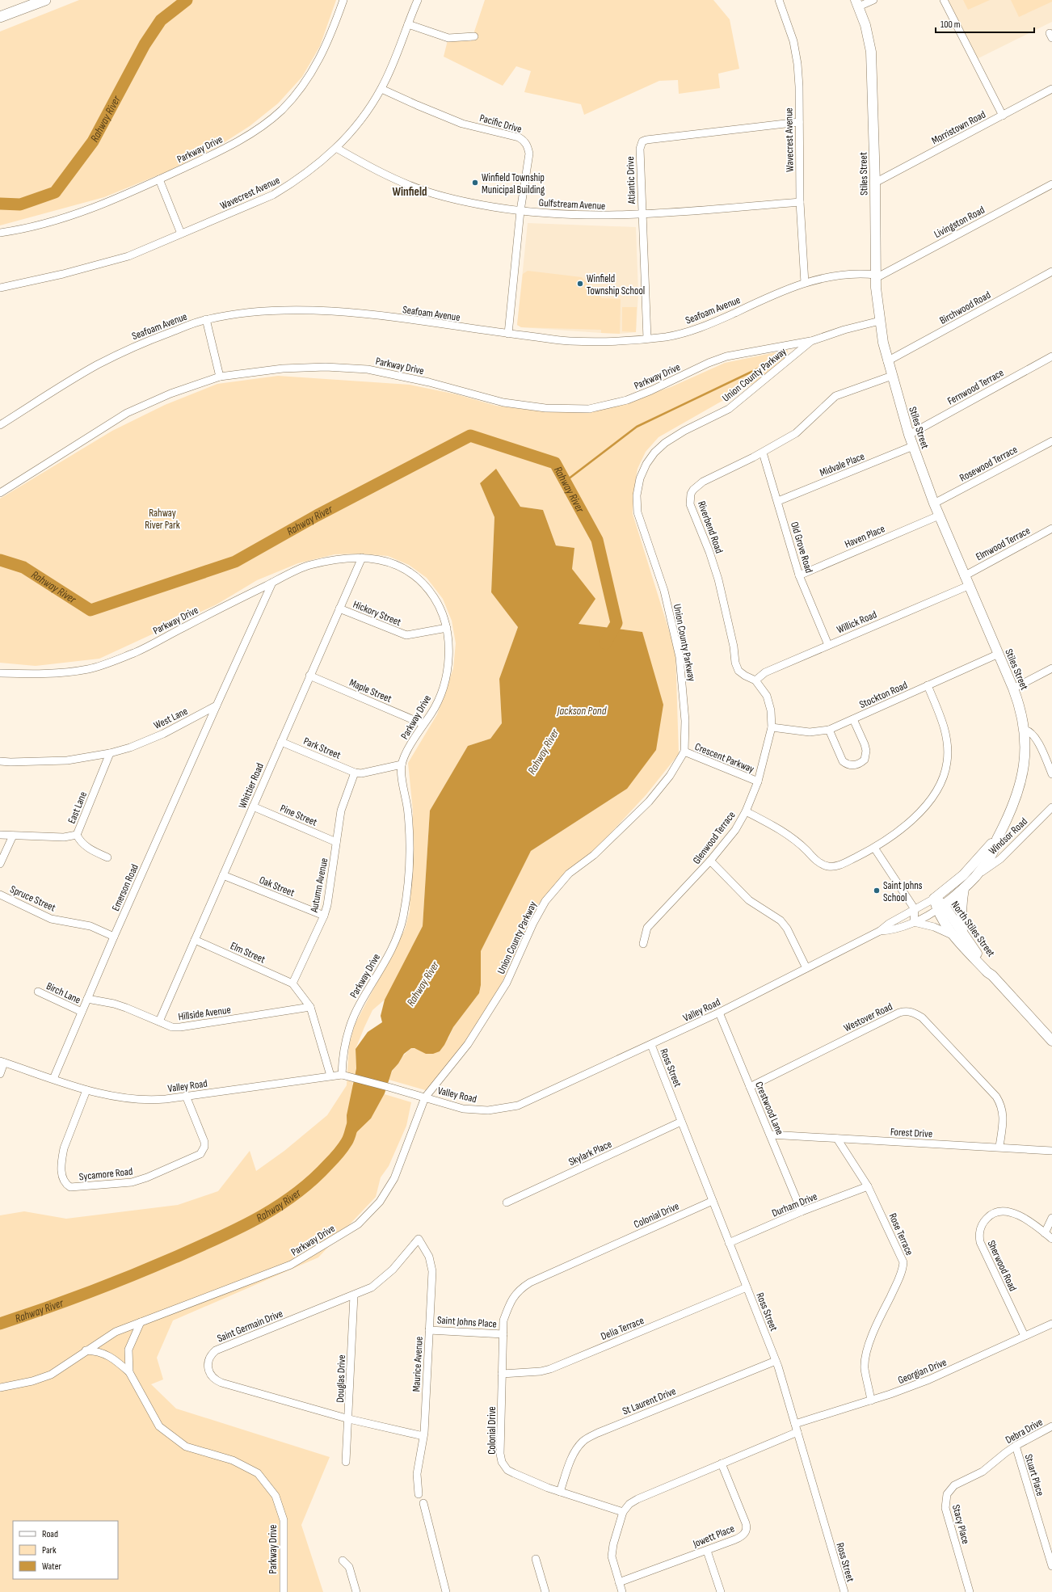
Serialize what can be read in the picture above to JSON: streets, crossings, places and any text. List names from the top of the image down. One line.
{"streets":{"main road":["Stiles Street","North Stiles Street"],"street":["Pacific Drive","Morristown Road","Wavecrest Avenue","Parkway Drive","Atlantic Drive","Gulfstream Avenue","Livingston Road","Birchwood Road","Seafoam Avenue","Union County Parkway","Fernwood Terrace","Rosewood Terrace","Midvale Place","Riverbend Road","Haven Place","Elmwood Terrace","Old Grove Road","Hickory Street","Willick Road","Maple Street","Stockton Road","West Lane","Park Street","Crescent Parkway","Whittier Road","East Lane","Pine Street","Windsor Road","Glenwood Terrace","Autumn Avenue","Oak Street","Emerson Road","Spruce Street","Elm Street","Birch Lane","Valley Road","Hillside Avenue","Westover Road","Ross Street","Crestwood Lane","Forest Drive","Skylark Place","Sycamore Road","Durham Drive","Colonial Drive","Rose Terrace","Sherwood Road","Saint Johns Place","Saint Germain Drive","Delia Terrace","Maurice Avenue","Georgian Drive","Douglas Drive","St Laurent Drive","Debra Drive","Stuart Place","Stacy Place","Jowett Place"]},"crossings":[["Pacific Drive","Wavecrest Avenue"],["Pacific Drive","Gulfstream Avenue"],["Pacific Drive","Seafoam Avenue"],["Morristown Road","Stiles Street"],["Wavecrest Avenue","Atlantic Drive"],["Wavecrest Avenue","Gulfstream Avenue"],["Wavecrest Avenue","Seafoam Avenue"],["Parkway Drive","Union County Parkway"],["Parkway Drive","Hickory Street"],["Parkway Drive","Maple Street"],["Parkway Drive","Whittier Road"],["Parkway Drive","Valley Road"],["Stiles Street","Livingston Road"],["Stiles Street","Birchwood Road"],["Stiles Street","Seafoam Avenue"],["Stiles Street","Union County Parkway"],["Stiles Street","Fernwood Terrace"],["Stiles Street","Rosewood Terrace"],["Stiles Street","Midvale Place"],["Stiles Street","Riverbend Road"],["Stiles Street","Haven Place"],["Stiles Street","Elmwood Terrace"],["Stiles Street","Willick Road"],["Stiles Street","Stockton Road"],["Stiles Street","Windsor Road"],["Stiles Street","North Stiles Street"],["Stiles Street","Valley Road"],["Atlantic Drive","Gulfstream Avenue"],["Atlantic Drive","Seafoam Avenue"],["Livingston Road","Seafoam Avenue"],["Union County Parkway","Crescent Parkway"],["Union County Parkway","Valley Road"],["Midvale Place","Old Grove Road"],["Riverbend Road","Old Grove Road"],["Riverbend Road","Willick Road"],["Riverbend Road","Stockton Road"],["Riverbend Road","Glenwood Terrace"],["Haven Place","Old Grove Road"],["Old Grove Road","Willick Road"],["Hickory Street","Whittier Road"],["Maple Street","Whittier Road"],["Stockton Road","Glenwood Terrace"],["West Lane","East Lane"],["West Lane","Emerson Road"],["Park Street","Whittier Road"],["Park Street","Autumn Avenue"],["Crescent Parkway","Glenwood Terrace"],["Whittier Road","Pine Street"],["Whittier Road","Oak Street"],["Whittier Road","Elm Street"],["Whittier Road","Hillside Avenue"],["Pine Street","Autumn Avenue"],["Autumn Avenue","Oak Street"],["Autumn Avenue","Elm Street"],["Emerson Road","Spruce Street"],["Emerson Road","Birch Lane"],["Emerson Road","Valley Road"],["Emerson Road","Hillside Avenue"],["North Stiles Street","Valley Road"],["Valley Road","Ross Street"],["Valley Road","Crestwood Lane"],["Valley Road","Sycamore Road"],["Westover Road","Crestwood Lane"],["Westover Road","Forest Drive"],["Ross Street","Skylark Place"],["Ross Street","Durham Drive"],["Ross Street","Colonial Drive"],["Ross Street","Delia Terrace"],["Ross Street","Georgian Drive"],["Ross Street","St Laurent Drive"],["Crestwood Lane","Forest Drive"],["Crestwood Lane","Durham Drive"],["Forest Drive","Rose Terrace"],["Durham Drive","Rose Terrace"],["Colonial Drive","Saint Johns Place"],["Colonial Drive","Delia Terrace"],["Colonial Drive","St Laurent Drive"],["Rose Terrace","Georgian Drive"],["Sherwood Road","Georgian Drive"],["Saint Johns Place","Maurice Avenue"],["Saint Germain Drive","Maurice Avenue"],["Saint Germain Drive","Douglas Drive"],["Debra Drive","Stuart Place"],["Debra Drive","Stacy Place"]],"districts":["Winfield"],"water":["Rahway River","Jackson Pond"],"parks":["Rahway River Park"],"places":["Winfield Township Municipal Building","Winfield Township School","Saint Johns School"],"legend":["Road","Park","Water"],"scale_bar":"100 m"}
